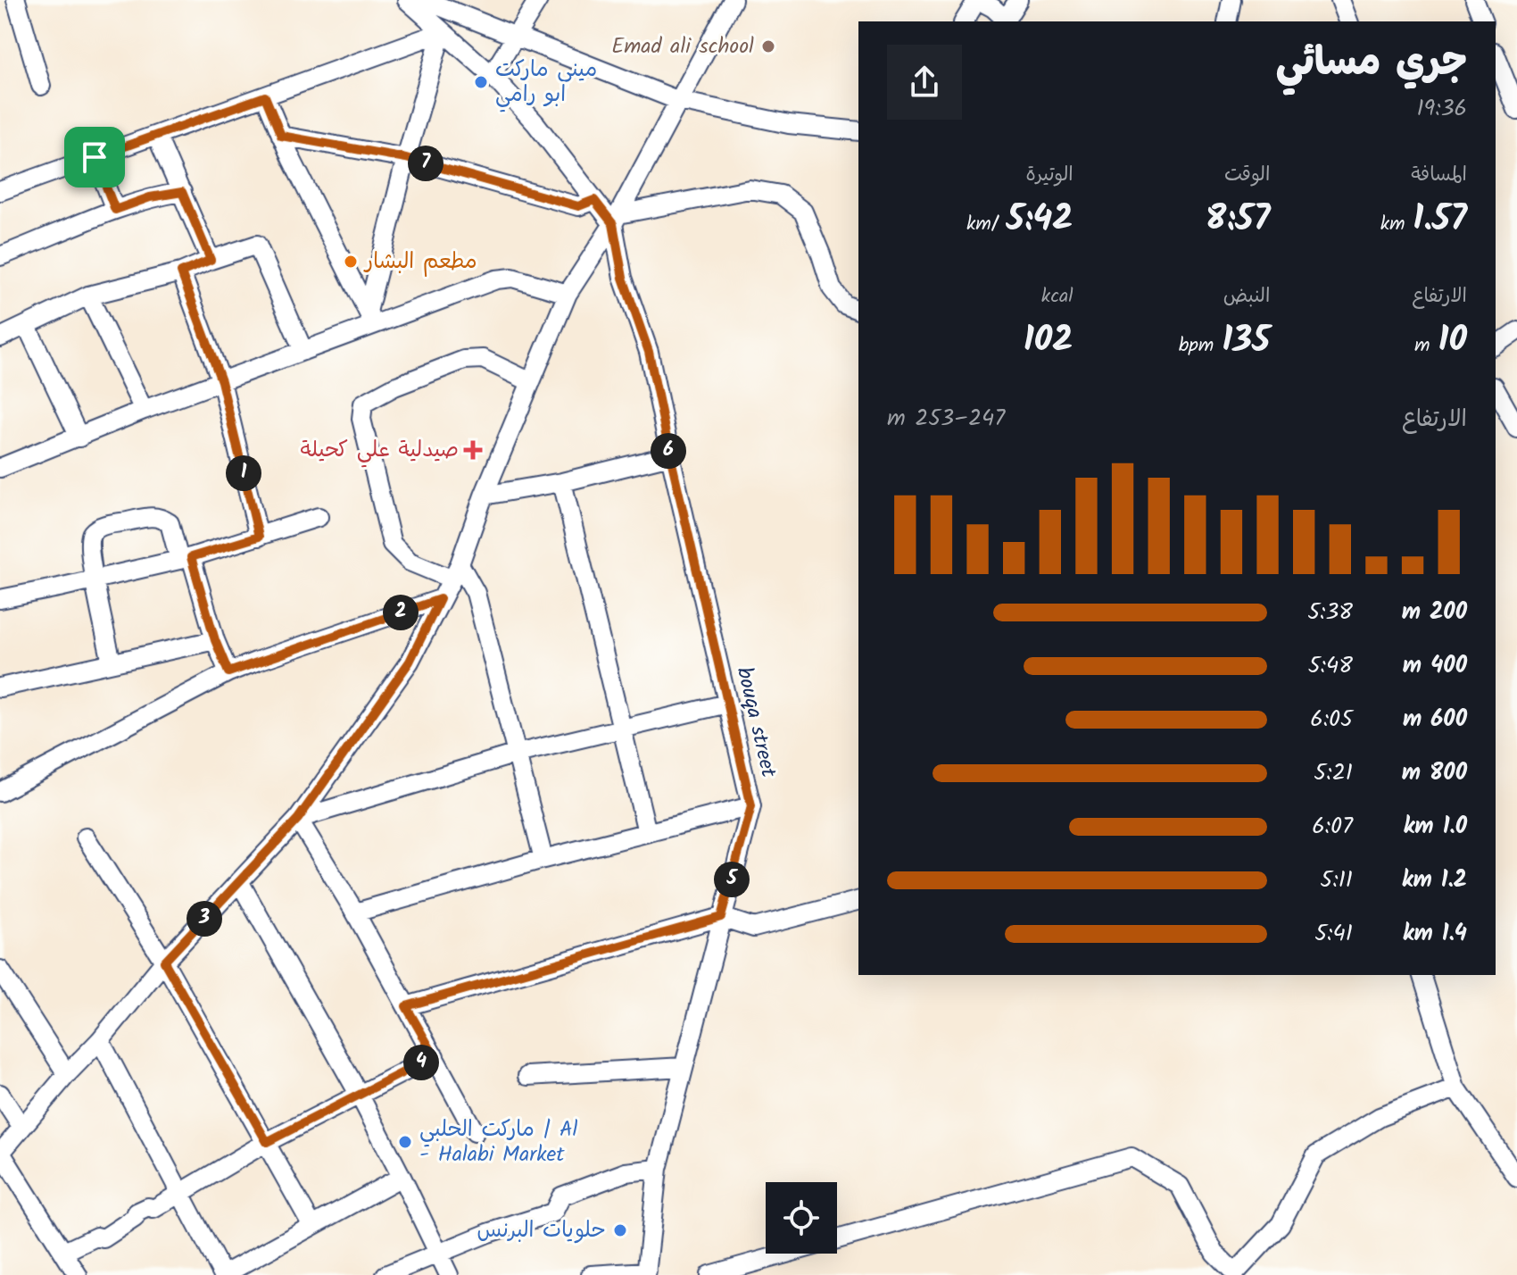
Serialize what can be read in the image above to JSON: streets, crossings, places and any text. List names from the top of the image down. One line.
{"streets":{"street":["bouqa street"]},"places":{"other":["Emad ali school","ميني ماركت ابو رامي","مطعم البشار","ماركت الحلبي | Al - Halabi Market","حلويات البرنس"],"health":["صيدلية علي كحيلة"]},"page":{"heading":["جري مسائي","19:36"],"stats":[["المسافة","1.57 km"],["الوقت","8:57"],["الوتيرة","5:42 /km"],["الارتفاع","10 m"],["النبض","135 bpm"],["kcal","102"]],"pins":["7","6","1","2","5","3","4"],"chart":["الارتفاع","247–253 m"],"list":[{"name":"200 m","note":"5:38"},{"name":"400 m","note":"5:48"},{"name":"600 m","note":"6:05"},{"name":"800 m","note":"5:21"},{"name":"1.0 km","note":"6:07"},{"name":"1.2 km","note":"5:11"},{"name":"1.4 km","note":"5:41"}]}}
